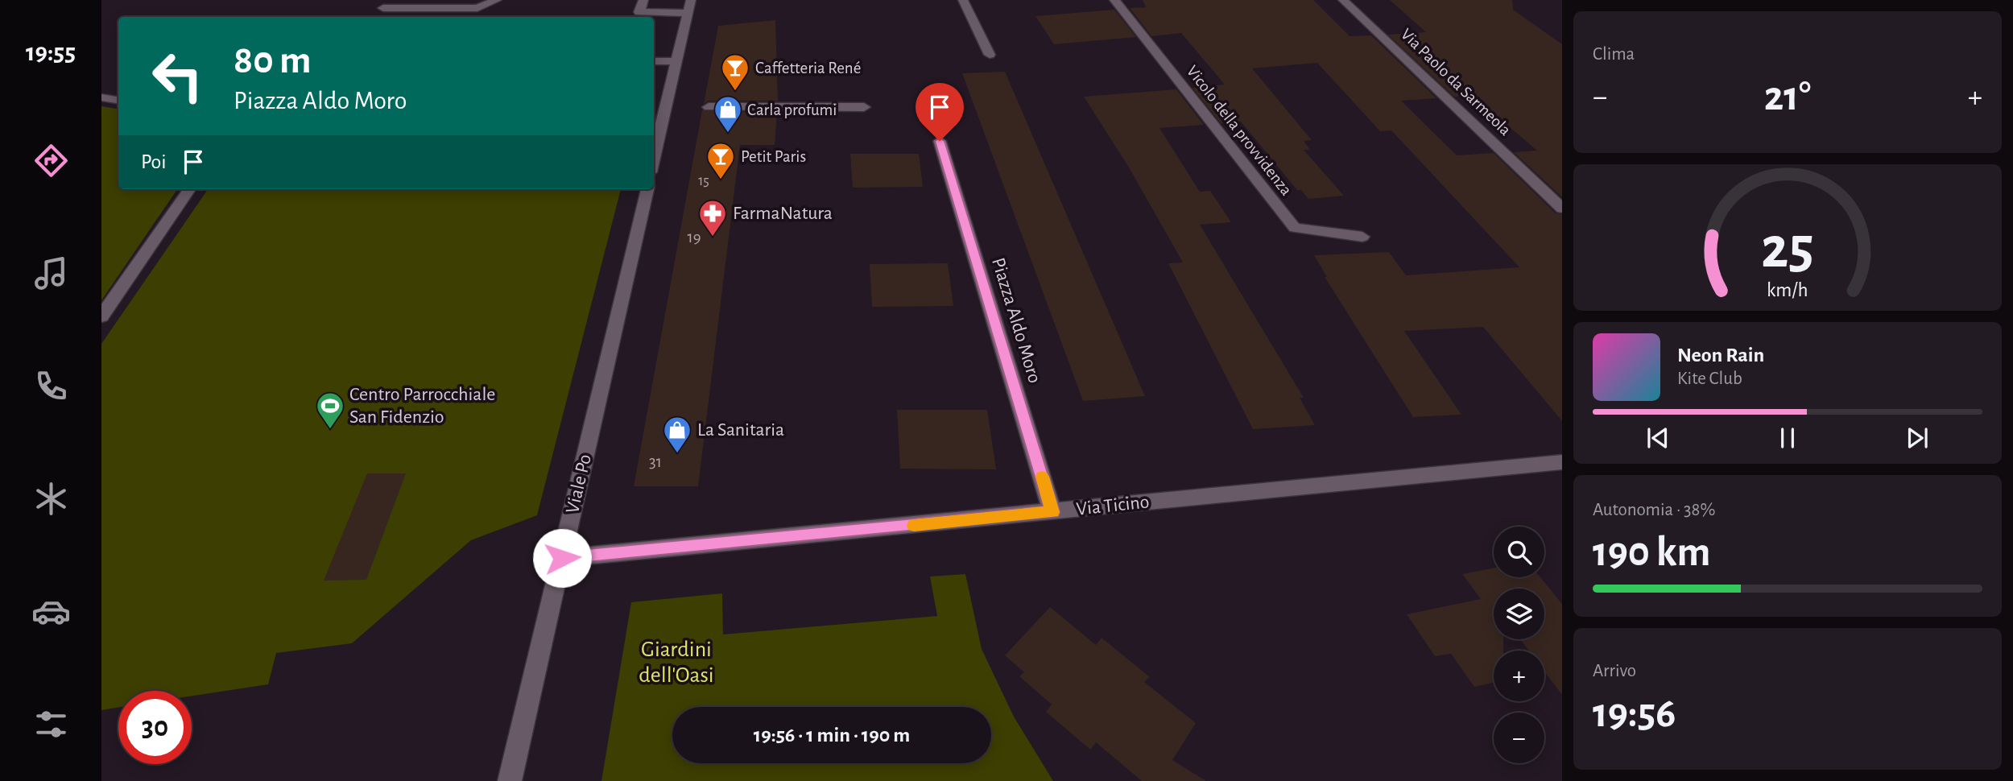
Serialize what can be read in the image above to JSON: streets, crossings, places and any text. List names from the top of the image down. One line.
{"streets":{"street":["Via Paolo da Sarmeola","Vicolo della provvidenza","Piazza Aldo Moro","Viale Po","Via Ticino"]},"crossings":[["Piazza Aldo Moro","Via Ticino"],["Viale Po","Via Ticino"]],"parks":["Giardini dell'Oasi"],"places":{"bar":["Caffetteria René","Petit Paris"],"shop":["Carla profumi","La Sanitaria"],"pharmacy":["FarmaNatura"],"sports":["Centro Parrocchiale San Fidenzio"]},"house_numbers":["15","19","31"],"page":{"tabs":"19:55","tile":["Clima",["Autonomia · 38%","190 km"],["Arrivo","19:56"]],"turn":["80 m","Piazza Aldo Moro"],"heat":["−","21°","+"],"then":"Poi","song":["Neon Rain","Kite Club"],"map_buttons":["+","−"],"limit":"30","trip":"19:56 · 1 min · 190 m","gauge":["25","km/h"]}}
